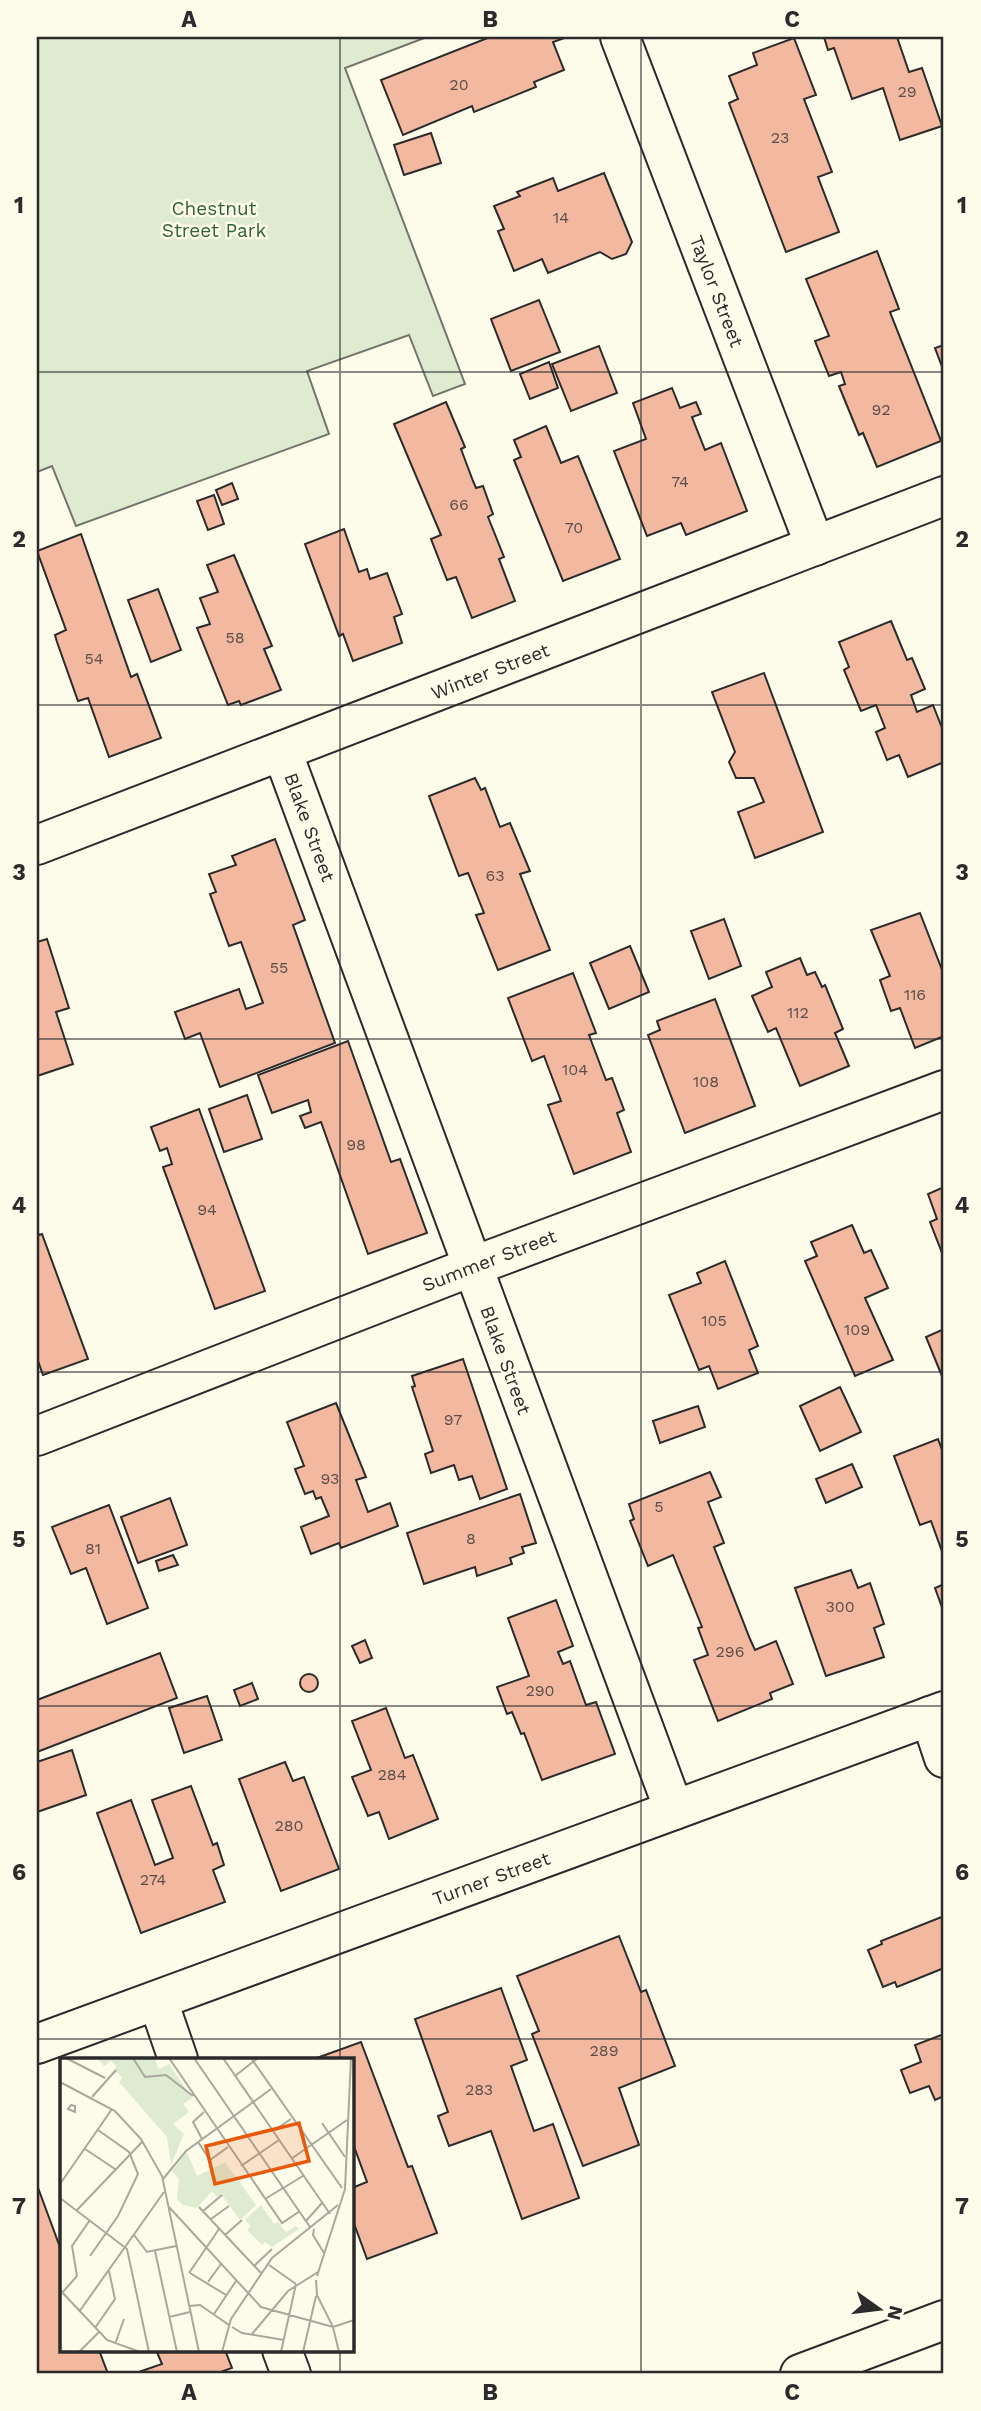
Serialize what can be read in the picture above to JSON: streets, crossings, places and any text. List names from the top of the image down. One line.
{"streets":{"street":["Taylor Street","Winter Street","Blake Street","Summer Street","Turner Street"]},"crossings":[["Taylor Street","Winter Street"],["Winter Street","Blake Street"],["Blake Street","Summer Street"],["Blake Street","Turner Street"]],"parks":["Chestnut Street Park"],"house_numbers":["20","29","23","14","92","74","66","70","58","54","63","55","116","112","104","108","98","94","105","109","97","93","5","8","81","300","296","290","284","280","274","289","283"],"north":"right","grid":{"columns":["A","B","C"],"rows":["1","2","3","4","5","6","7"]}}
